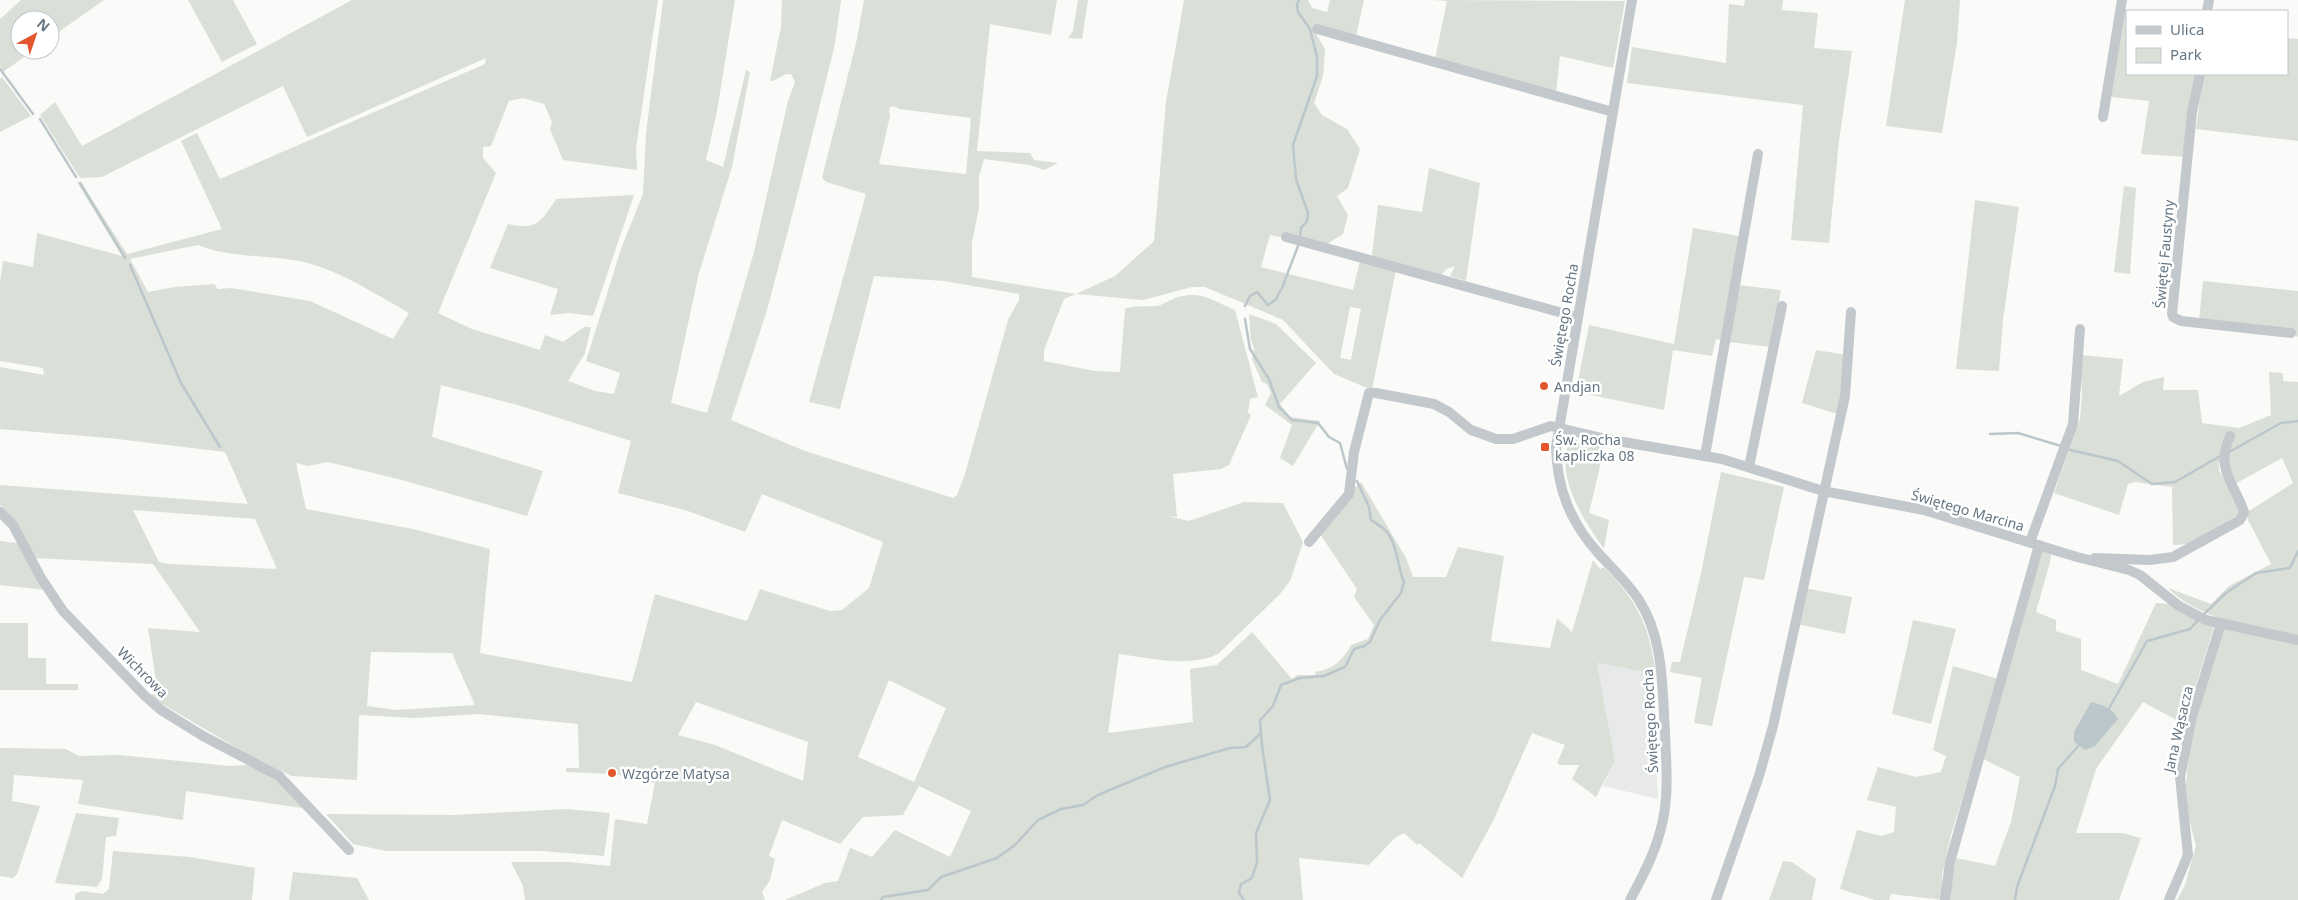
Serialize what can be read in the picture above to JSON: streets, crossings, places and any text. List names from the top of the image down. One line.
{"streets":{"street":["Świętej Faustyny","Świętego Rocha","Świętego Marcina","Wichrowa","Jana Wąsacza"]},"crossings":[["Świętego Rocha","Świętego Marcina"],["Świętego Marcina","Jana Wąsacza"]],"places":{"other":["Andjan","Wzgórze Matysa"],"transit":["Św. Rocha kapliczka 08"]},"legend":["Ulica","Park"],"north":"top right"}
